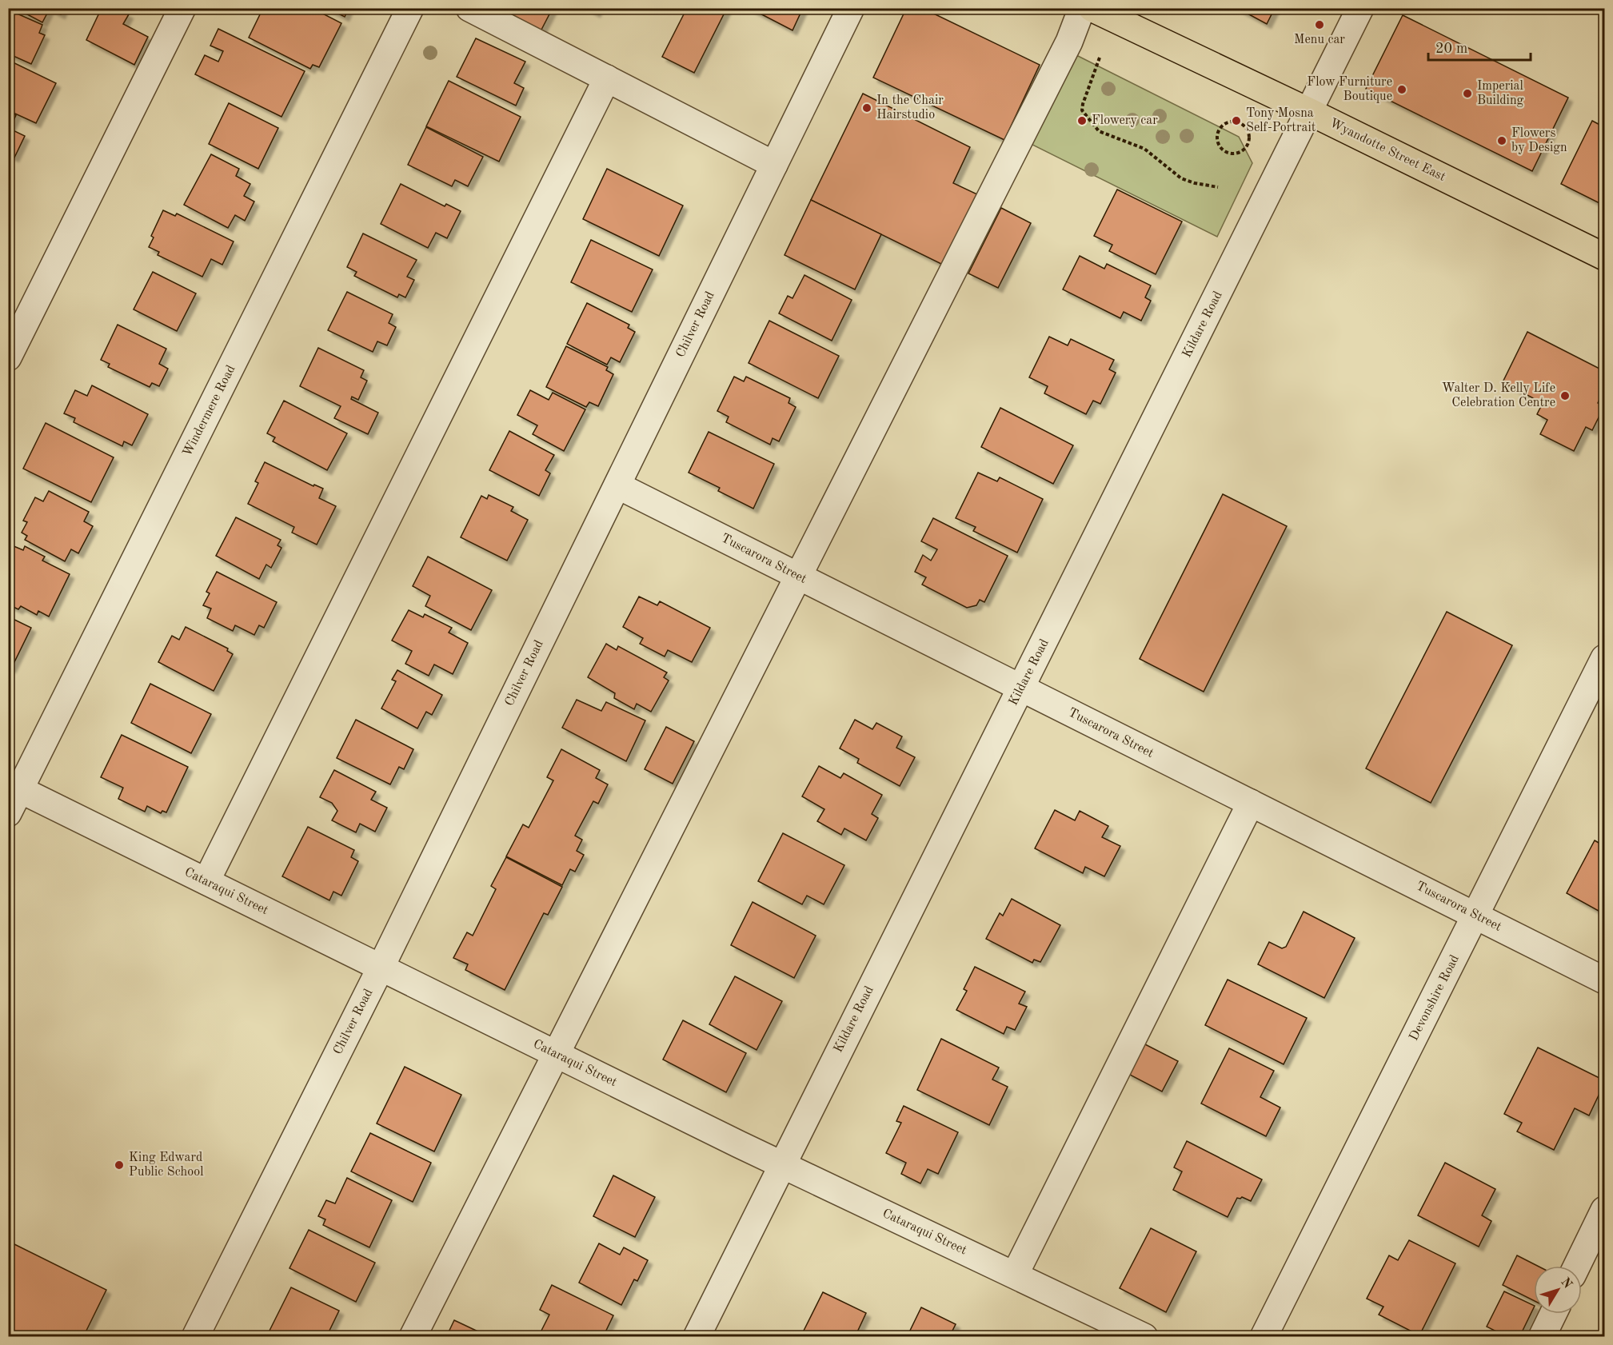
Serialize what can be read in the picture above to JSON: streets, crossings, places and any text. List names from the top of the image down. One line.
{"streets":{"main road":["Wyandotte Street East"],"street":["Chilver Road","Kildare Road","Windermere Road","Tuscarora Street","Cataraqui Street","Devonshire Road"]},"crossings":[["Wyandotte Street East","Kildare Road"],["Chilver Road","Tuscarora Street"],["Chilver Road","Cataraqui Street"],["Kildare Road","Tuscarora Street"],["Kildare Road","Cataraqui Street"],["Windermere Road","Cataraqui Street"],["Tuscarora Street","Devonshire Road"]],"places":["Menu car","Flow Furniture Boutique","Imperial Building","In the Chair Hairstudio","Flowery car","Tony Mosna Self-Portrait","Flowers by Design","Walter D. Kelly Life Celebration Centre","King Edward Public School"],"scale_bar":"20 m","north":"top right"}
